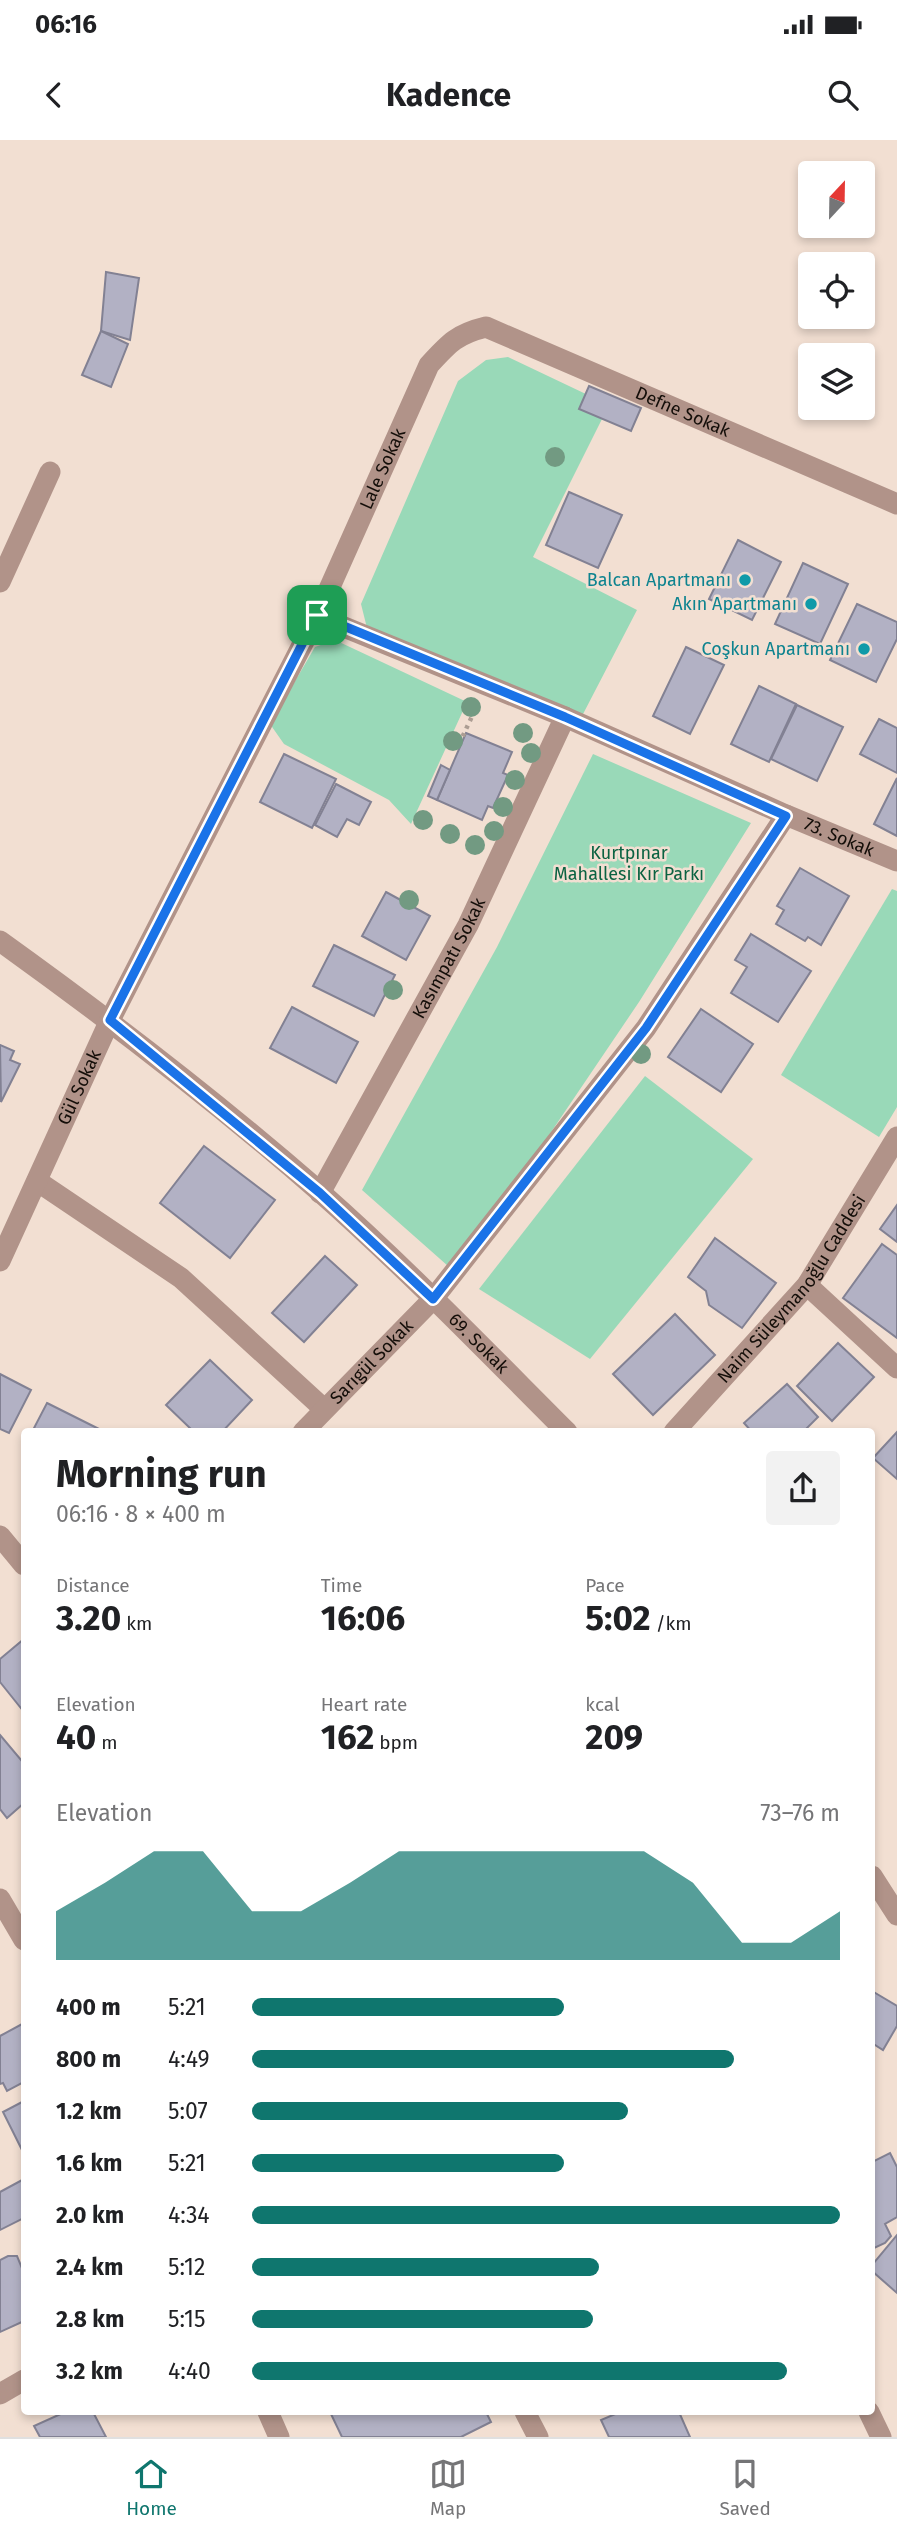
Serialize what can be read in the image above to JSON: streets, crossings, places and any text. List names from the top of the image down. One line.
{"streets":{"street":["Defne Sokak","Lale Sokak","73. Sokak","Kasımpatı Sokak","Gül Sokak","Naim Süleymanoğlu Caddesi","69. Sokak","Sarıgül Sokak"]},"crossings":[["Defne Sokak","Lale Sokak"],["Lale Sokak","73. Sokak"],["Lale Sokak","Gül Sokak"],["73. Sokak","Kasımpatı Sokak"],["73. Sokak","Gül Sokak"],["73. Sokak","Sarıgül Sokak"],["Kasımpatı Sokak","69. Sokak"],["Gül Sokak","69. Sokak"],["69. Sokak","Sarıgül Sokak"]],"parks":["Kurtpınar Mahallesi Kır Parkı"],"places":["Balcan Apartmanı","Akın Apartmanı","Coşkun Apartmanı"],"north":"top","page":{"status":"06:16","header":"Kadence","heading":["Morning run","06:16 · 8 × 400 m"],"stats":[["Distance","3.20 km"],["Time","16:06"],["Pace","5:02 /km"],["Elevation","40 m"],["Heart rate","162 bpm"],["kcal","209"]],"chart":["Elevation","73–76 m"],"list":[{"name":"400 m","note":"5:21"},{"name":"800 m","note":"4:49"},{"name":"1.2 km","note":"5:07"},{"name":"1.6 km","note":"5:21"},{"name":"2.0 km","note":"4:34"},{"name":"2.4 km","note":"5:12"},{"name":"2.8 km","note":"5:15"},{"name":"3.2 km","note":"4:40"}],"tabs":["Home","Map","Saved"]}}
